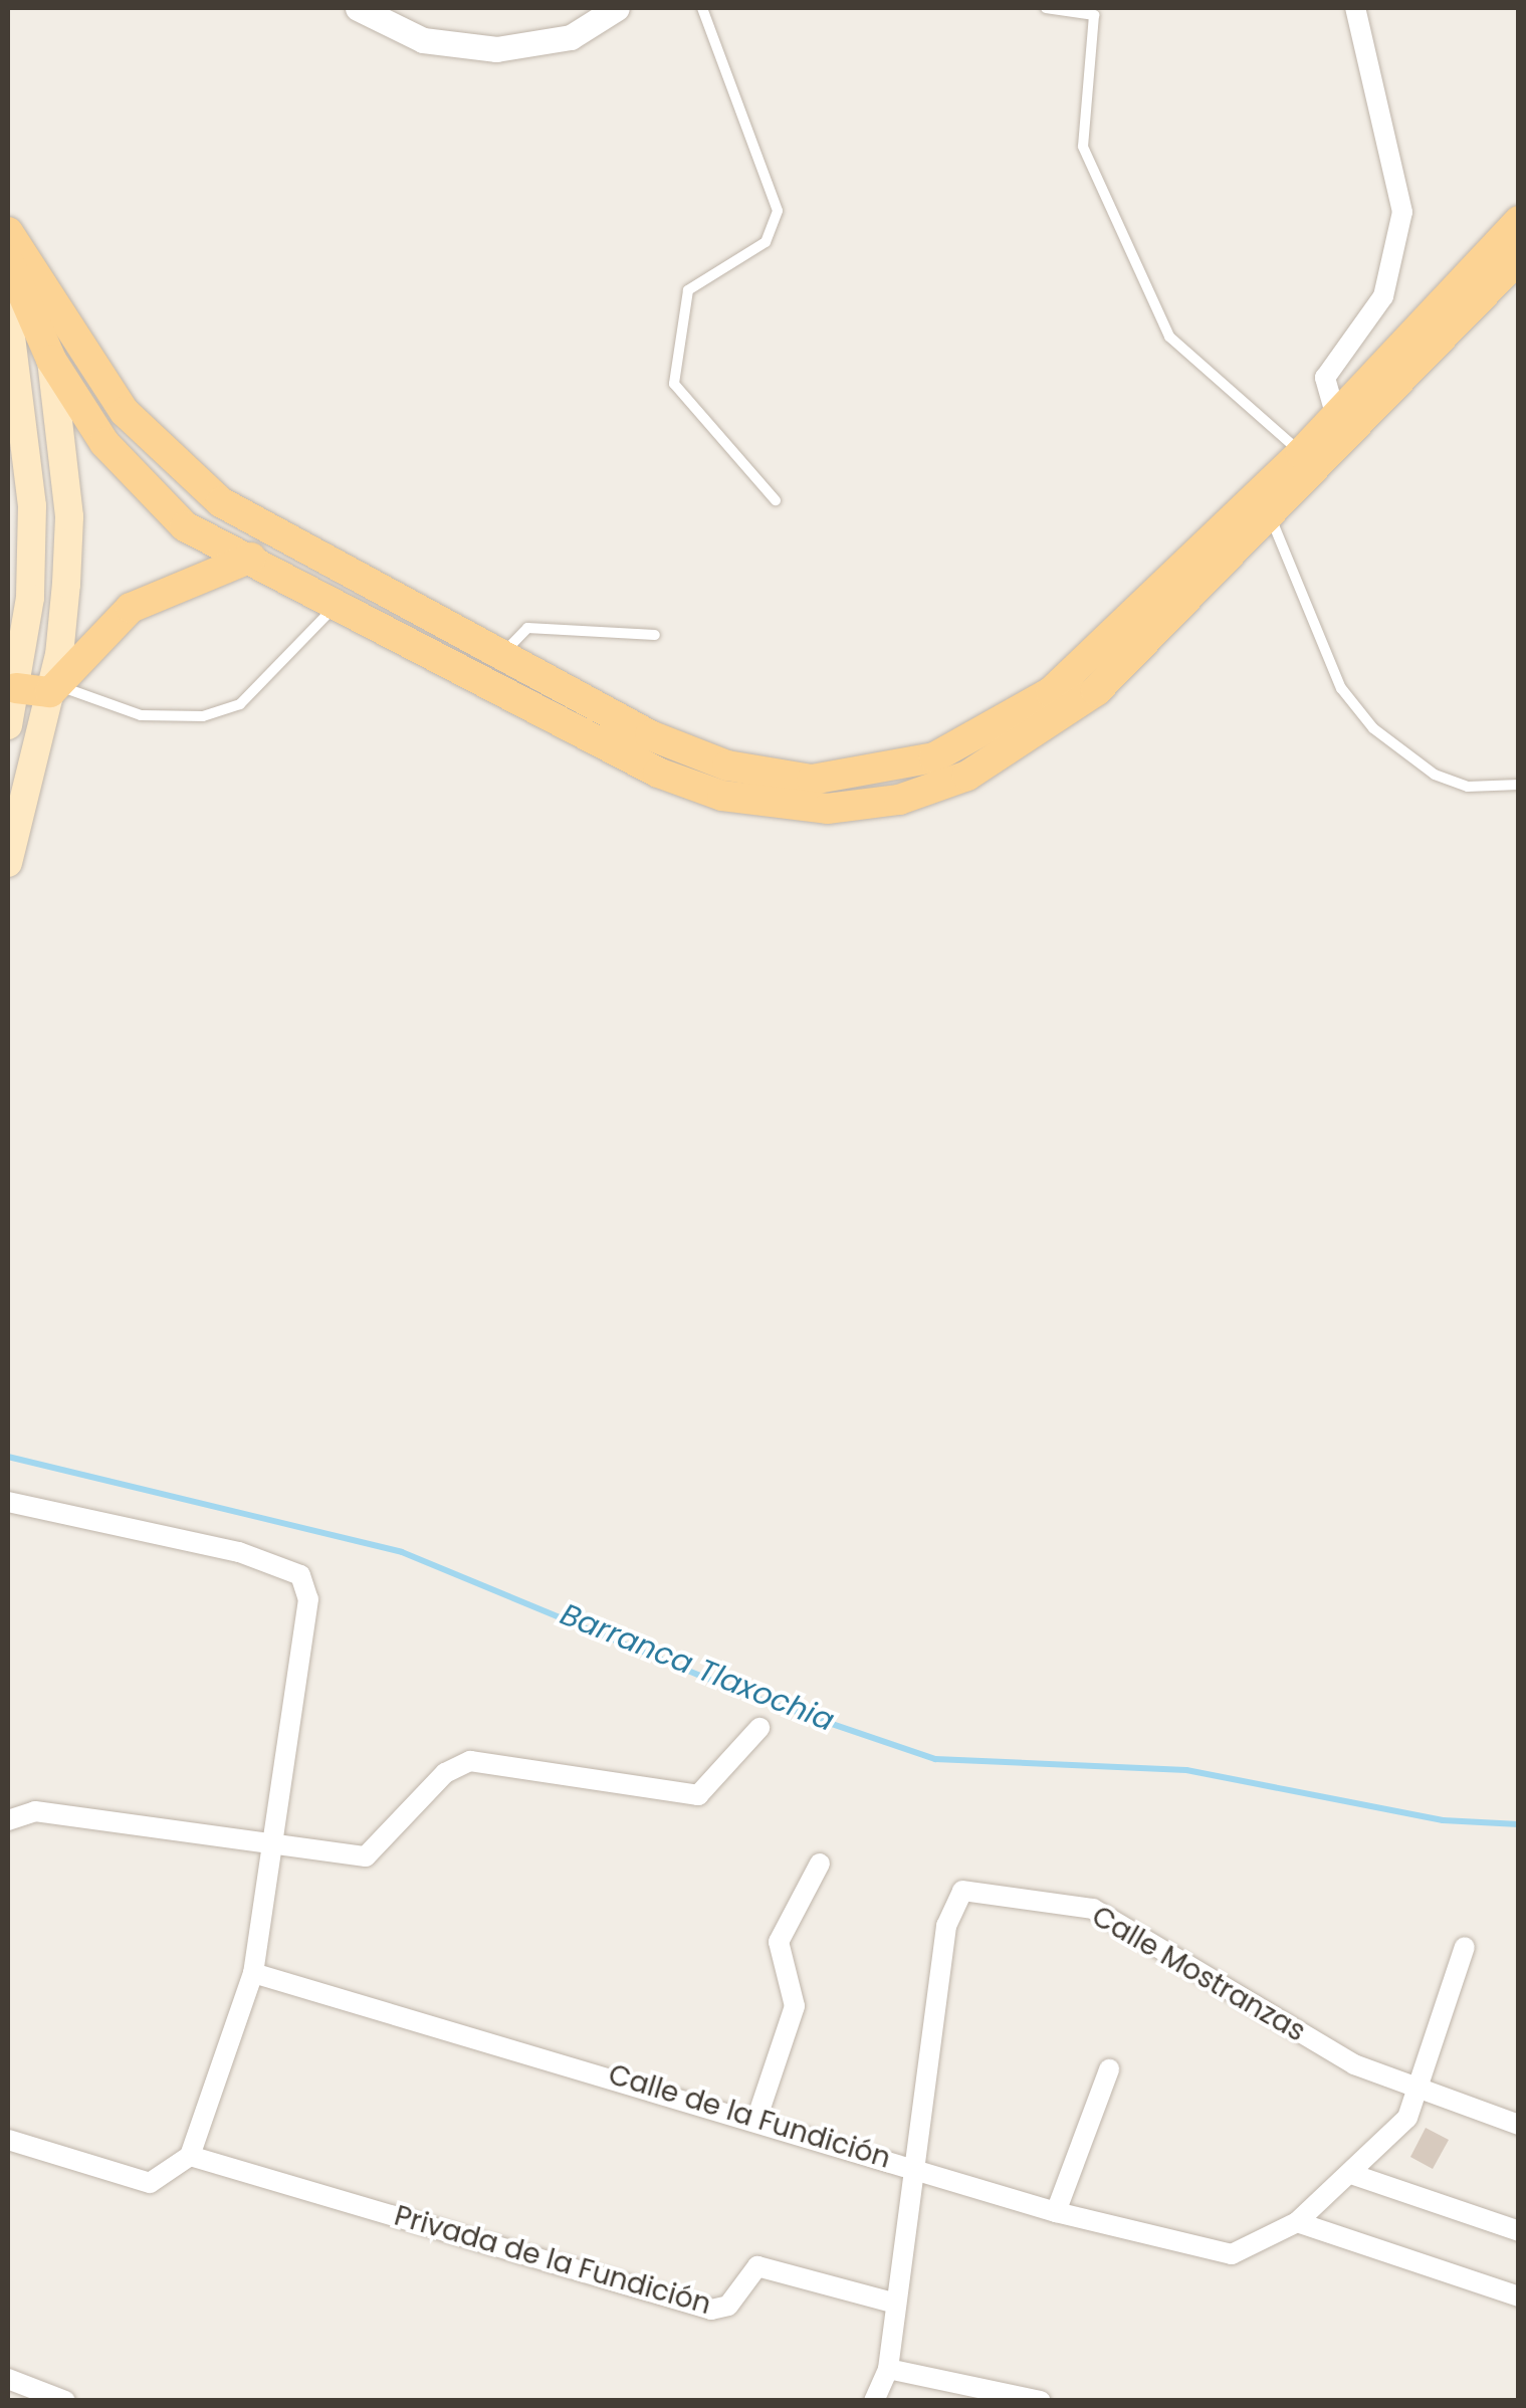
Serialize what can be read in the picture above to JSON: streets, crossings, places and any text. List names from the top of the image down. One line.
{"streets":{"street":["Calle Mostranzas","Calle de la Fundición","Privada de la Fundición"]},"crossings":[["Calle Mostranzas","Calle de la Fundición"],["Calle Mostranzas","Privada de la Fundición"]],"water":["Barranca Tlaxochia"]}
